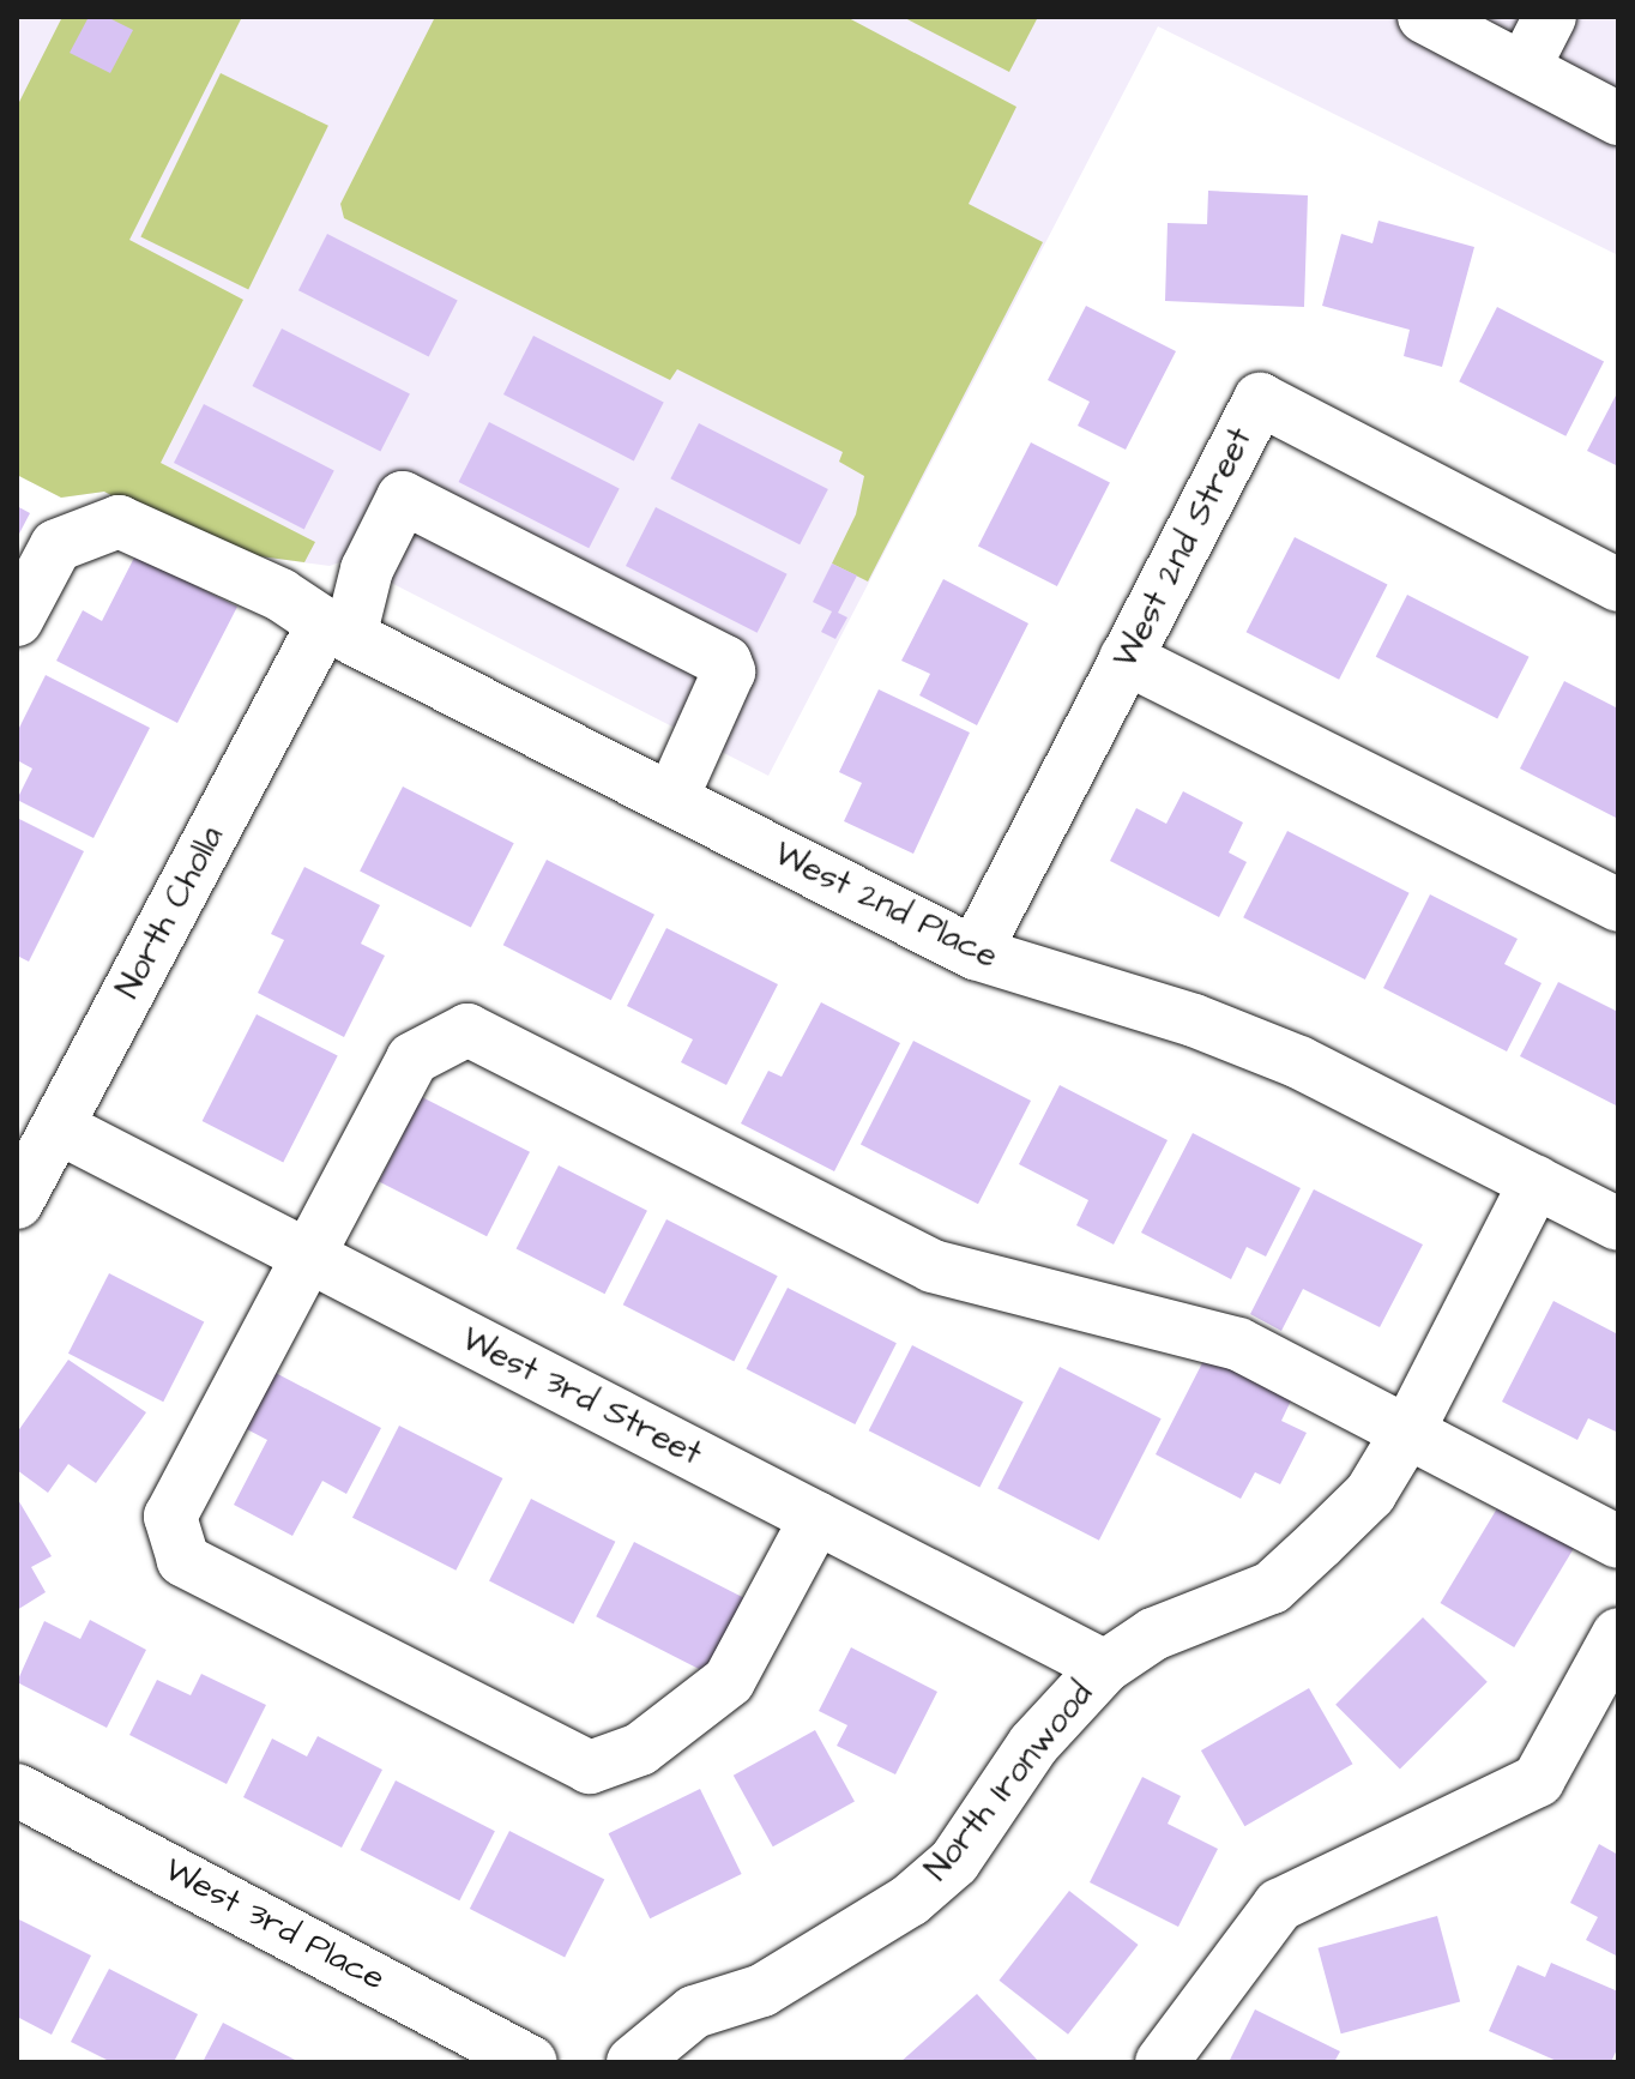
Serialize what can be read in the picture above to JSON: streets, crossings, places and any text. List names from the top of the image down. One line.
{"streets":{"street":["West 2nd Street","West 2nd Place","North Cholla","West 3rd Street","North Ironwood","West 3rd Place"]},"crossings":[["West 2nd Street","West 2nd Place"],["West 2nd Place","North Cholla"],["West 2nd Place","North Ironwood"],["North Cholla","West 3rd Street"],["West 3rd Street","North Ironwood"]]}
